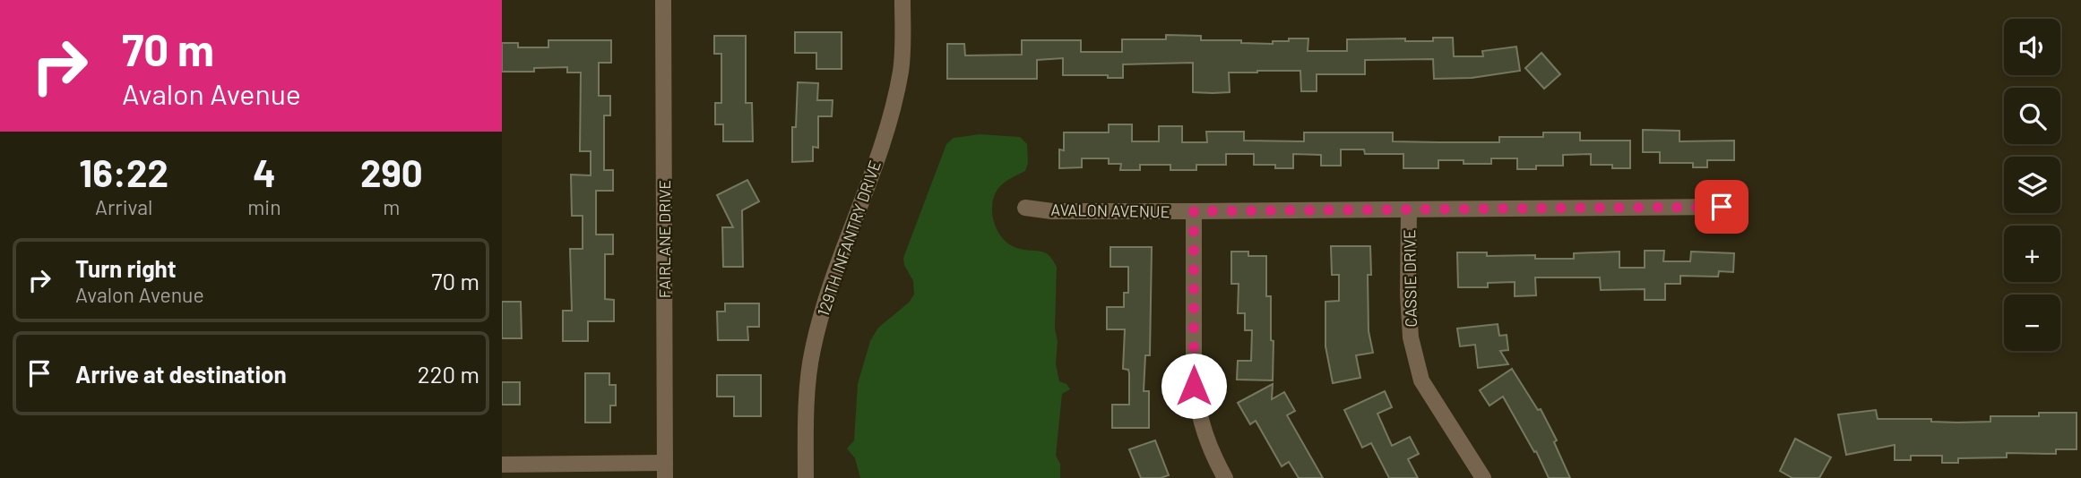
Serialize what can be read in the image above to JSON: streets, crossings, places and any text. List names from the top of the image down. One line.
{"streets":{"street":["AVALON AVENUE","129TH INFANTRY DRIVE","FAIRLANE DRIVE","CASSIE DRIVE"]},"crossings":[["AVALON AVENUE","CASSIE DRIVE"]],"page":{"turn":["70 m","Avalon Avenue"],"map_buttons":["+","−"],"eta":["16:22","Arrival","4","min","290","m"],"list":[{"name":"Turn right","note":"Avalon Avenue","value":"70 m"},{"name":"Arrive at destination","value":"220 m"}]}}
